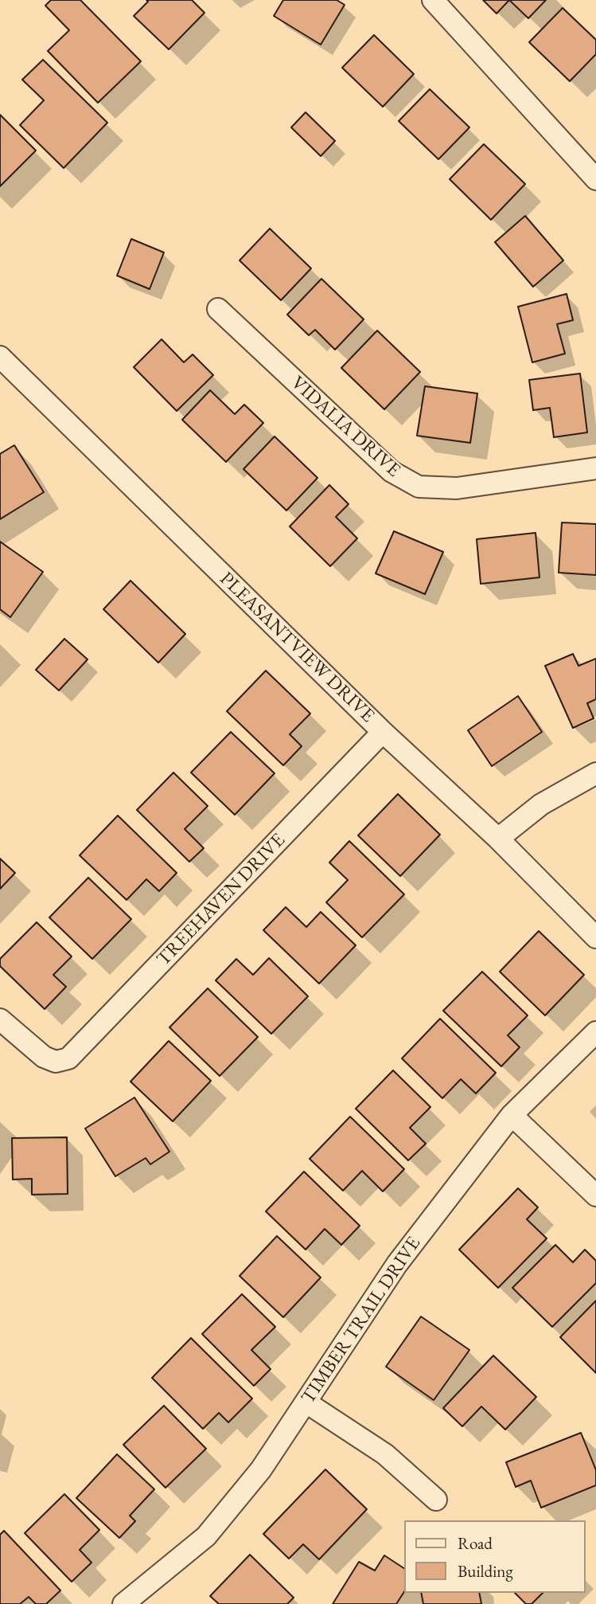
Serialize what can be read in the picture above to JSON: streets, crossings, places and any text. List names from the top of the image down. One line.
{"streets":{"street":["VIDALIA DRIVE","PLEASANTVIEW DRIVE","TREEHAVEN DRIVE","TIMBER TRAIL DRIVE"]},"crossings":[["PLEASANTVIEW DRIVE","TREEHAVEN DRIVE"]],"legend":["Road","Building"]}
